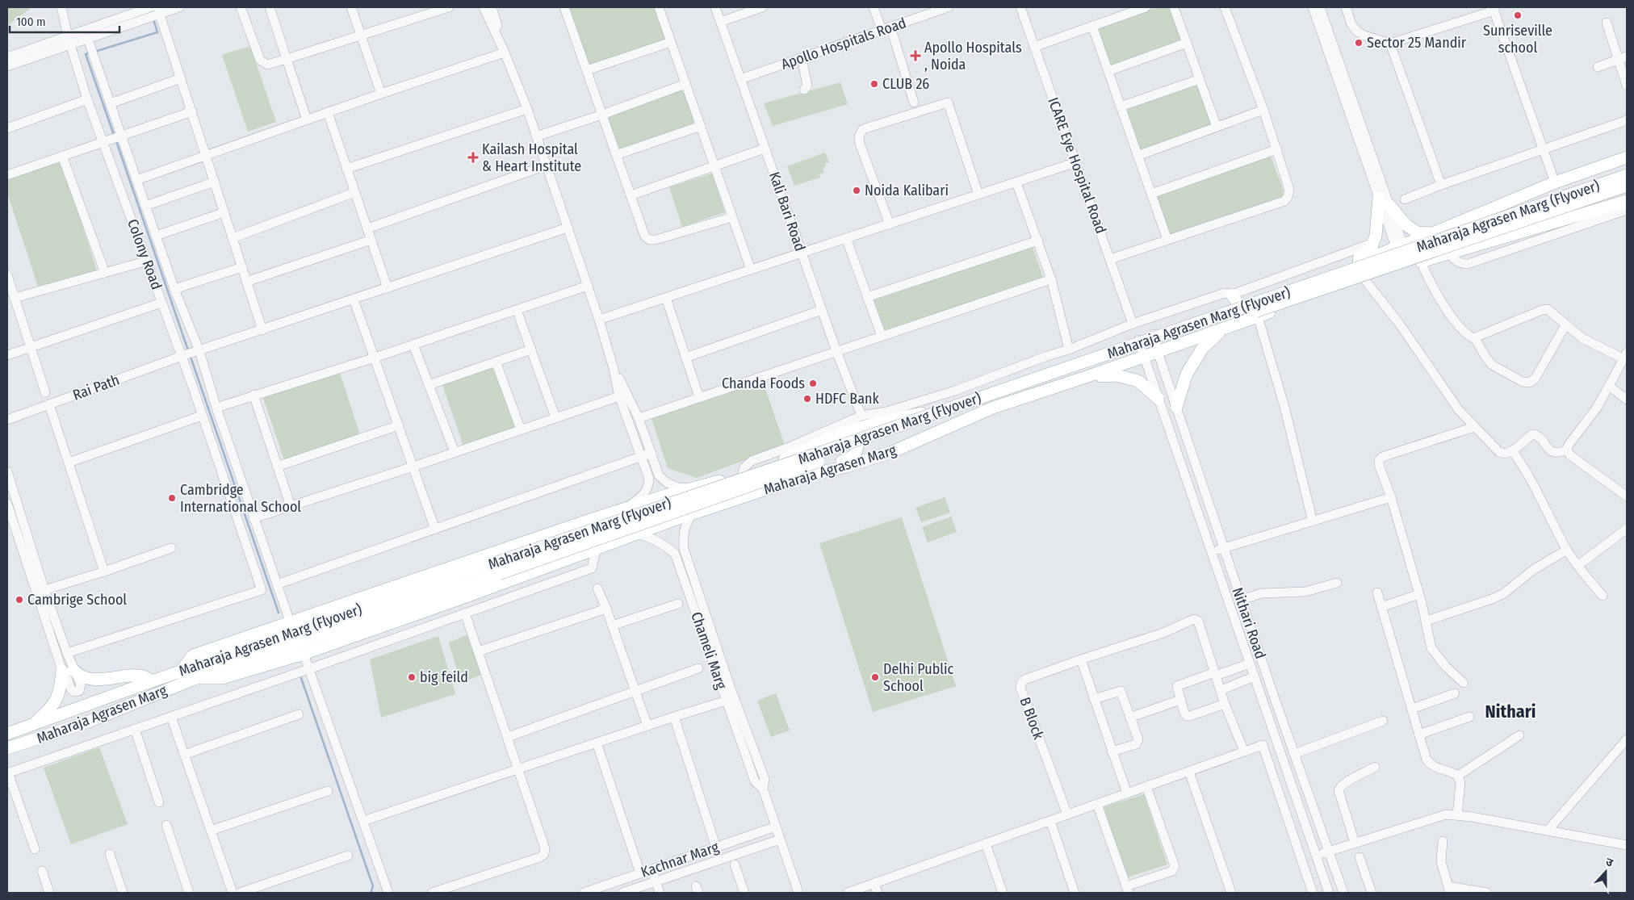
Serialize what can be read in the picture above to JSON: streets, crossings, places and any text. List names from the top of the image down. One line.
{"streets":{"main road":["Maharaja Agrasen Marg (Flyover)","Maharaja Agrasen Marg"],"street":["Apollo Hospitals Road","ICARE Eye Hospital Road","Kali Bari Road","Colony Road","Rai Path","Nithari Road","Chameli Marg","B Block","Kachnar Marg"]},"crossings":[["Apollo Hospitals Road","Kali Bari Road"],["Maharaja Agrasen Marg (Flyover)","Maharaja Agrasen Marg"],["Maharaja Agrasen Marg","Nithari Road"],["Maharaja Agrasen Marg","Chameli Marg"],["Chameli Marg","Kachnar Marg"]],"districts":["Nithari"],"places":{"other":["Sunriseville school","Sector 25 Mandir","CLUB 26","Noida Kalibari","Chanda Foods","HDFC Bank","Cambridge International School","Cambrige School","big feild","Delhi Public School"],"health":["Apollo Hospitals , Noida","Kailash Hospital & Heart Institute"]},"scale_bar":"100 m","north":"top"}
